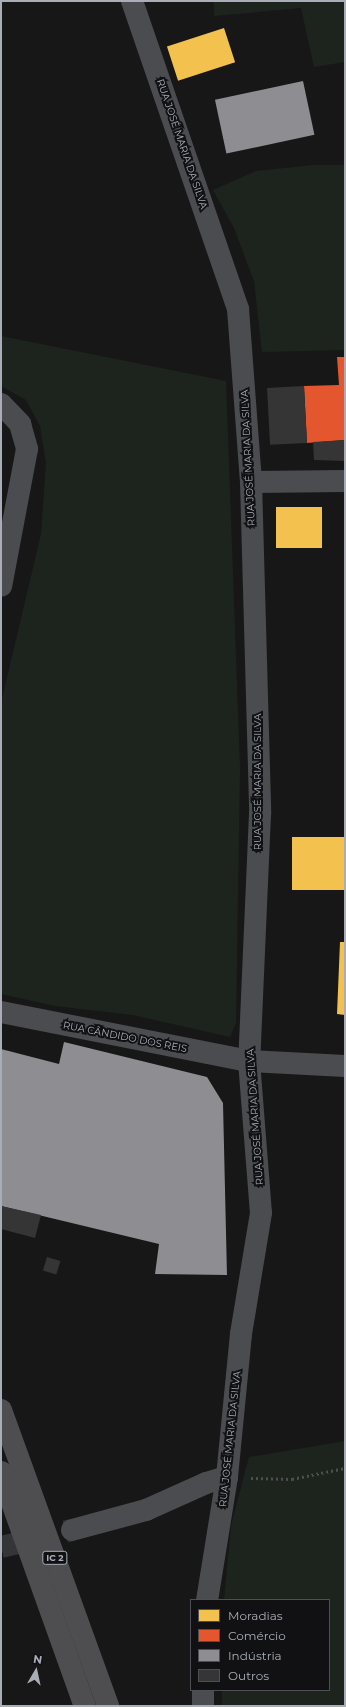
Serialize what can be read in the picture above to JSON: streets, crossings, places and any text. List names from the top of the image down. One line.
{"streets":{"highway":["IC 2"],"street":["RUA JOSÉ MARIA DA SILVA","RUA CÂNDIDO DOS REIS"]},"crossings":[["RUA JOSÉ MARIA DA SILVA","RUA CÂNDIDO DOS REIS"]],"legend":["Moradias","Comércio","Indústria","Outros"],"north":"top"}
